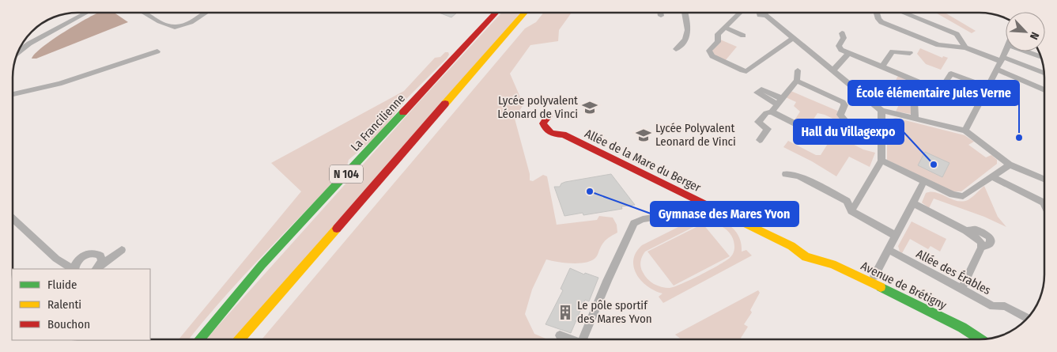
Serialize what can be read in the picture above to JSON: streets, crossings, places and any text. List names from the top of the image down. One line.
{"streets":{"main road":["La Francilienne","Allée de la Mare du Berger","N 104","Avenue de Brétigny"],"street":["Allée des Érables"]},"crossings":[["Allée de la Mare du Berger","Avenue de Brétigny"]],"places":{"school or university":["Lycée polyvalent Léonard de Vinci","Lycée Polyvalent Leonard de Vinci"],"other":["École élémentaire Jules Verne","Hall du Villagexpo","Gymnase des Mares Yvon"],"building":["Le pôle sportif des Mares Yvon"]},"legend":["Fluide","Ralenti","Bouchon"],"north":"bottom right"}
